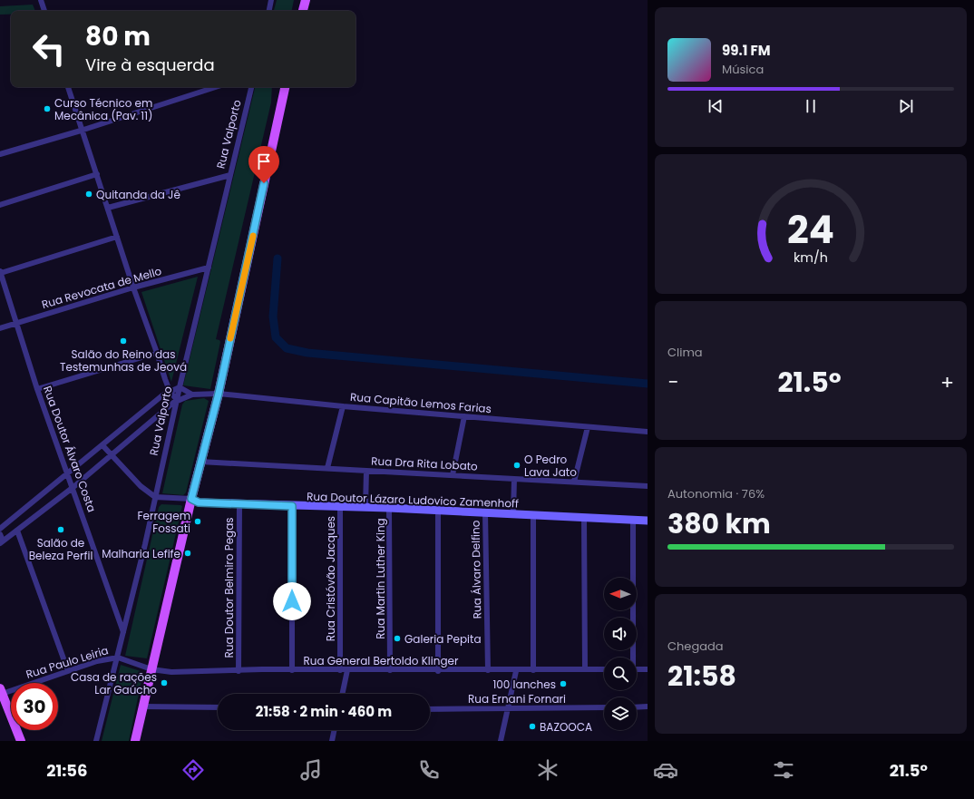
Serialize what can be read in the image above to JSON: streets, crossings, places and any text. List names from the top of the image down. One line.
{"streets":{"street":["Rua Valporto","Rua Revocata de Mello","Rua Capitão Lemos Farias","Rua Doutor Álvaro Costa","Rua Dra Rita Lobato","Rua Doutor Lázaro Ludovico Zamenhoff","Rua Álvaro Delfino","Rua Cristóvão Jacques","Rua Martin Luther King","Rua Doutor Belmiro Pegas","Rua General Bertoldo Klinger","Rua Paulo Leiria","Rua Ernani Fornari"]},"crossings":[["Rua Valporto","Rua Revocata de Mello"],["Rua Valporto","Rua Capitão Lemos Farias"],["Rua Valporto","Rua Doutor Álvaro Costa"],["Rua Valporto","Rua Doutor Lázaro Ludovico Zamenhoff"],["Rua Valporto","Rua General Bertoldo Klinger"],["Rua Valporto","Rua Paulo Leiria"],["Rua Revocata de Mello","Rua Doutor Álvaro Costa"],["Rua Doutor Lázaro Ludovico Zamenhoff","Rua Álvaro Delfino"],["Rua Doutor Lázaro Ludovico Zamenhoff","Rua Cristóvão Jacques"],["Rua Doutor Lázaro Ludovico Zamenhoff","Rua Martin Luther King"],["Rua Doutor Lázaro Ludovico Zamenhoff","Rua Doutor Belmiro Pegas"],["Rua Álvaro Delfino","Rua General Bertoldo Klinger"],["Rua Cristóvão Jacques","Rua General Bertoldo Klinger"],["Rua Martin Luther King","Rua General Bertoldo Klinger"],["Rua Doutor Belmiro Pegas","Rua General Bertoldo Klinger"],["Rua General Bertoldo Klinger","Rua Paulo Leiria"]],"places":["Curso Técnico em Mecânica (Pav. 11)","Quitanda da Jê","Salão do Reino das Testemunhas de Jeová","O Pedro Lava Jato","Ferragem Fossati","Salão de Beleza Perfil","Malharia Lefife","Galeria Pepita","Casa de rações Lar Gaúcho","100 lanches","BAZOOCA"],"north":"left","page":{"turn":["80 m","Vire à esquerda"],"song":["99.1 FM","Música"],"tile":["Clima",["Autonomia · 76%","380 km"],["Chegada","21:58"]],"heat":["−","21.5°","+"],"limit":"30","trip":"21:58 · 2 min · 460 m","tabs":["21:56","21.5°"],"gauge":["24","km/h"]}}
